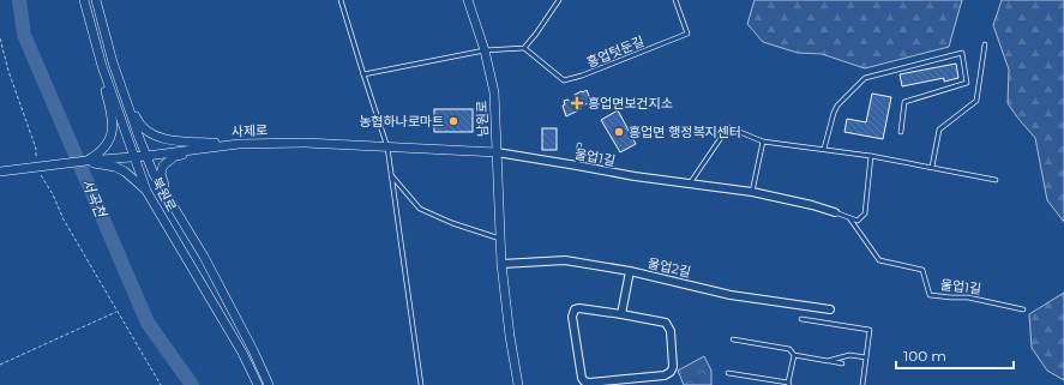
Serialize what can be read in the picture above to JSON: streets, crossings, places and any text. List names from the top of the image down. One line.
{"streets":{"street":["남원로","사제로","울업1길","북원로","울업2길"],"lane":["흥업텃둔길"]},"crossings":[["남원로","사제로"],["남원로","울업1길"],["남원로","울업2길"],["사제로","울업1길"],["사제로","북원로"]],"water":["서곡천"],"places":{"health":["흥업면보건지소"],"other":["농협하나로마트","흥업면 행정복지센터"]},"scale_bar":"100 m"}
